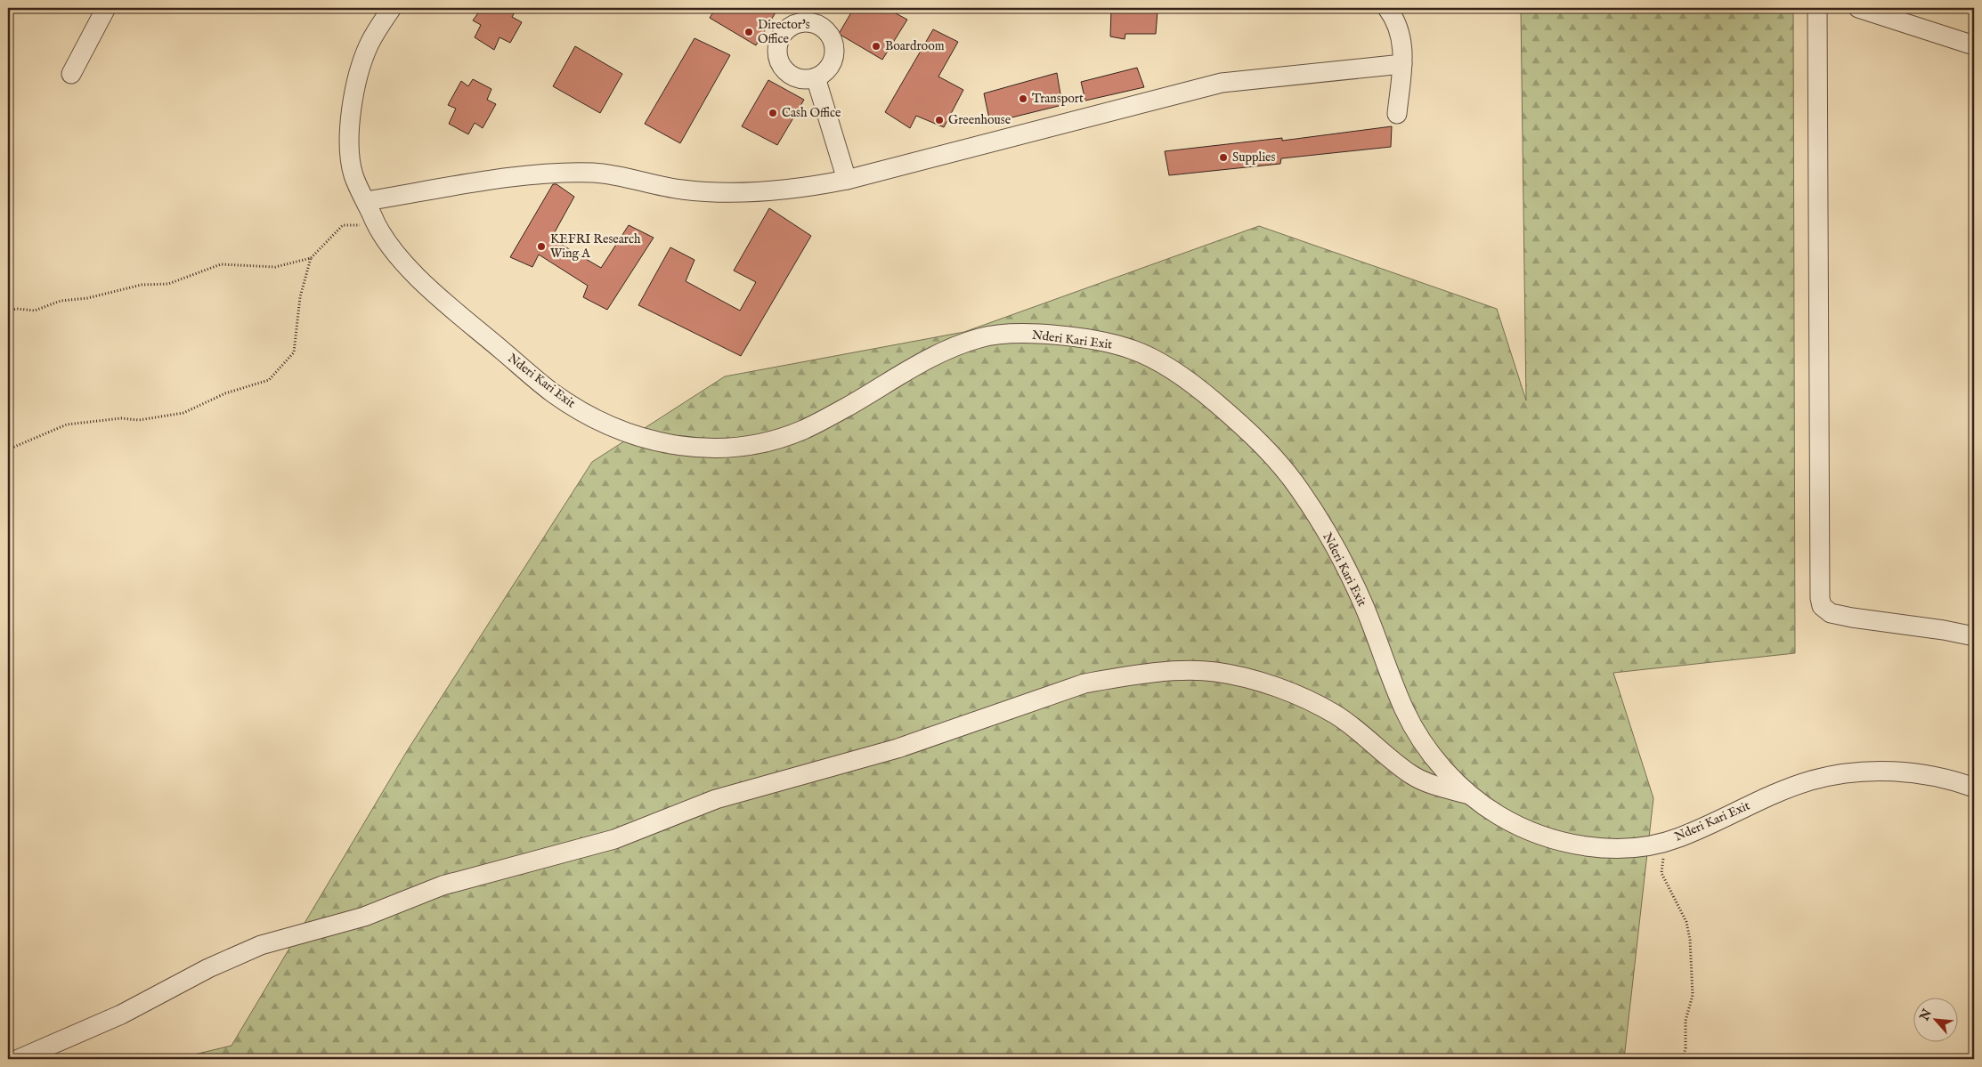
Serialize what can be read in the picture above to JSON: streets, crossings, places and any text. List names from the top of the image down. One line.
{"streets":{"street":["Nderi Kari Exit"]},"places":["Director's Office","Boardroom","Transport","Cash Office","Greenhouse","Supplies","KEFRI Research Wing A"],"north":"top left"}
